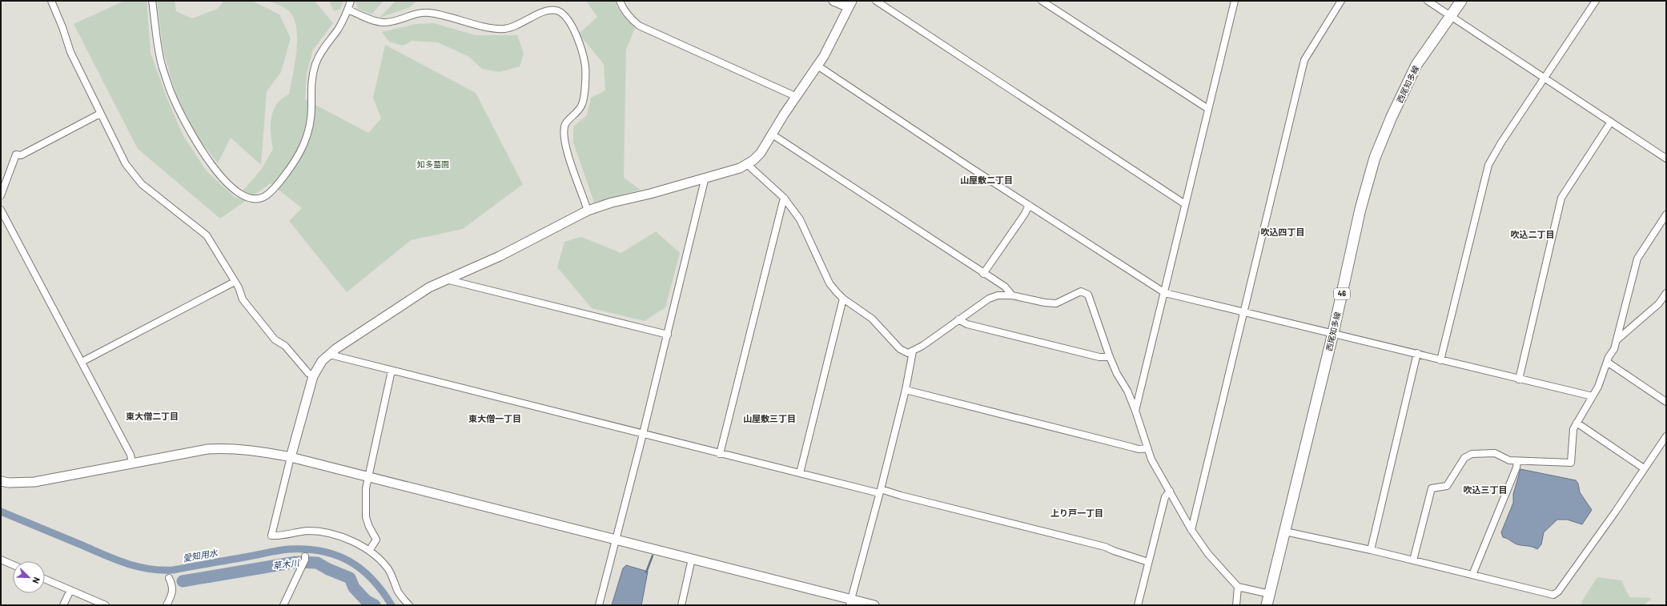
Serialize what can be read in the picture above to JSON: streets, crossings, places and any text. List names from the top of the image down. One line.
{"streets":{"main road":["西尾知多線","46"]},"districts":["山屋敷二丁目","吹込四丁目","吹込二丁目","東大僧二丁目","東大僧一丁目","山屋敷三丁目","吹込三丁目","上り戸一丁目"],"water":["愛知用水","草木川"],"parks":["知多墓園"],"north":"bottom right"}
